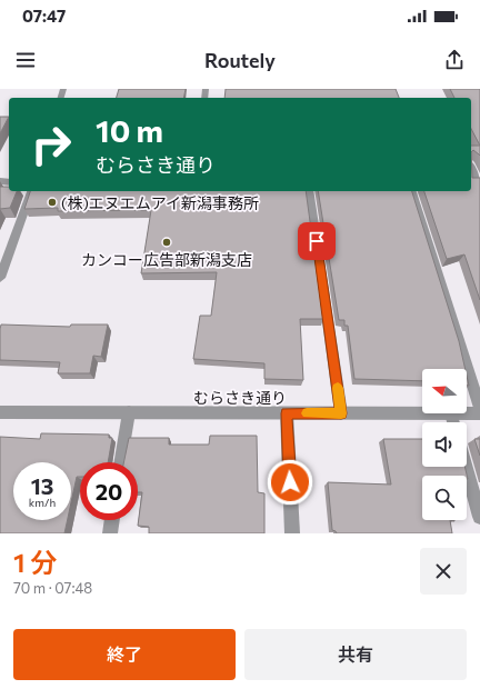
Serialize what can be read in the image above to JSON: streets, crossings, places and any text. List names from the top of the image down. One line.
{"streets":{"street":["むらさき通り"]},"places":["(株)エヌエムアイ新潟事務所","カンコー広告部新潟支店"],"north":"left","page":{"status":"07:47","header":"Routely","turn":["10 m","むらさき通り"],"speed":"13 km/h","limit":"20","heading":["1 分","70 m · 07:48"],"buttons":["終了","共有"]}}
